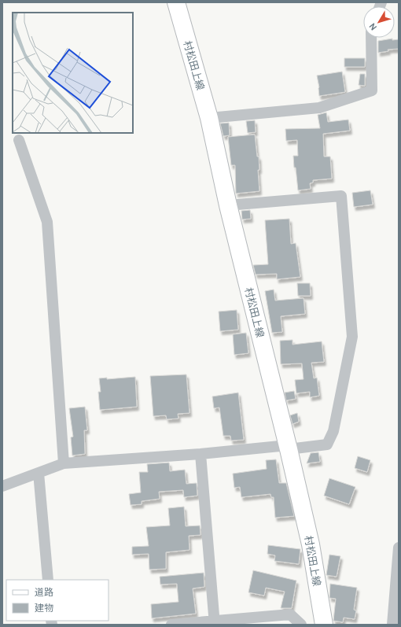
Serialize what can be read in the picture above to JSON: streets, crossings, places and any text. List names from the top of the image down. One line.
{"streets":{"main road":["村松田上線"]},"legend":["道路","建物"],"north":"bottom left"}
